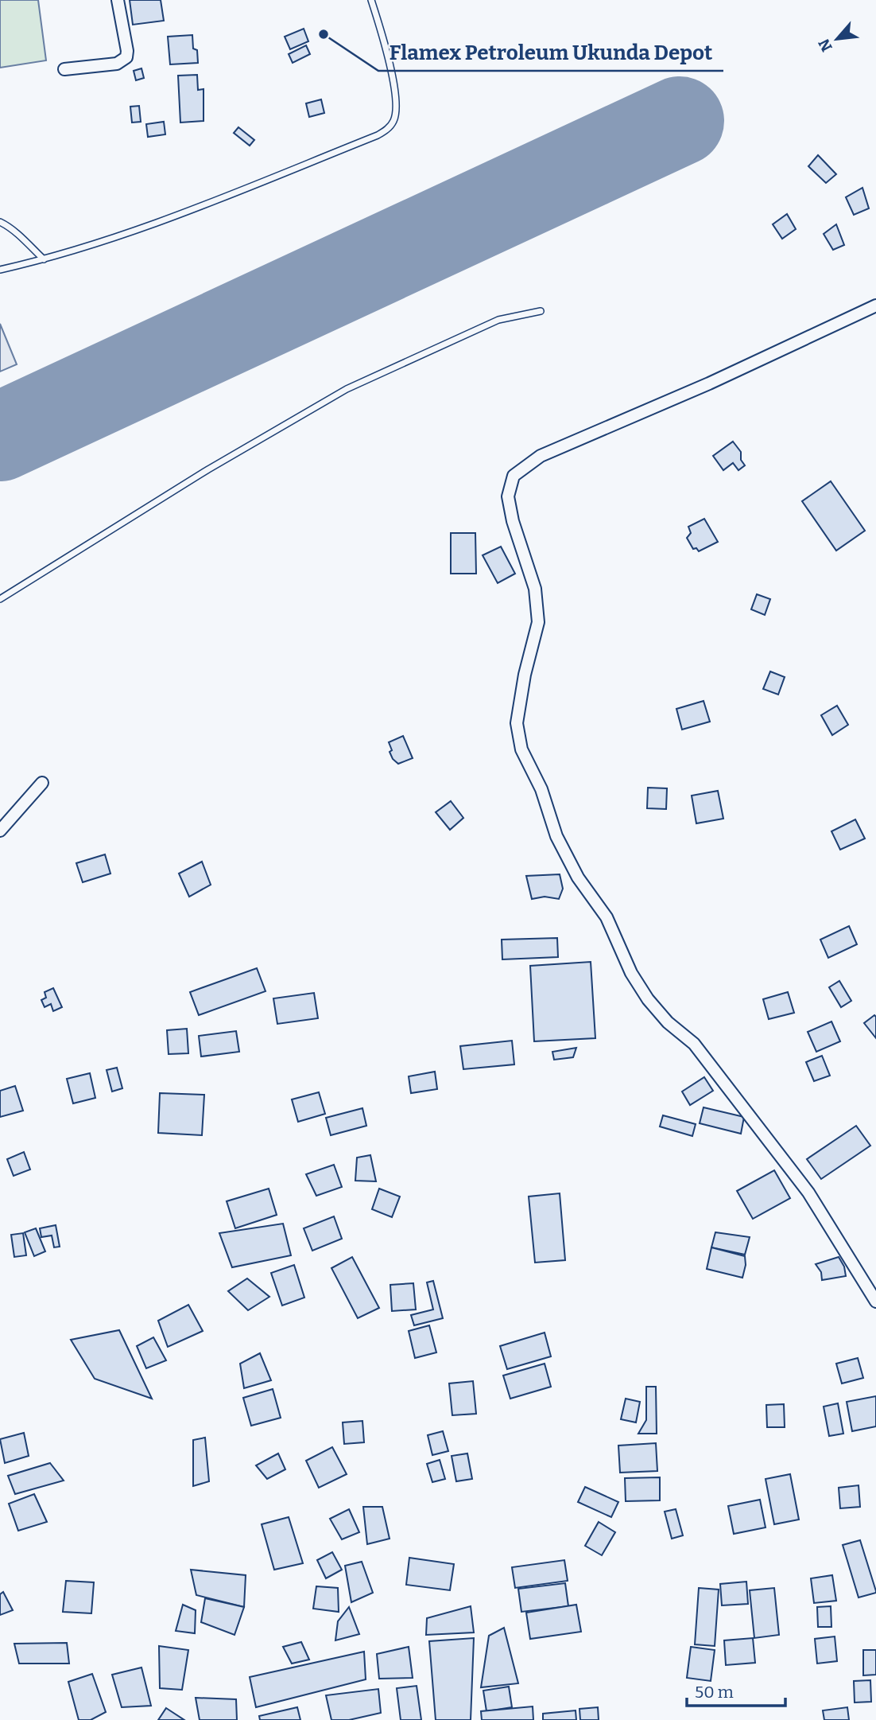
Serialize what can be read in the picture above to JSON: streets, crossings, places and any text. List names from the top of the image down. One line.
{"places":["Flamex Petroleum Ukunda Depot"],"scale_bar":"50 m","north":"bottom left"}
